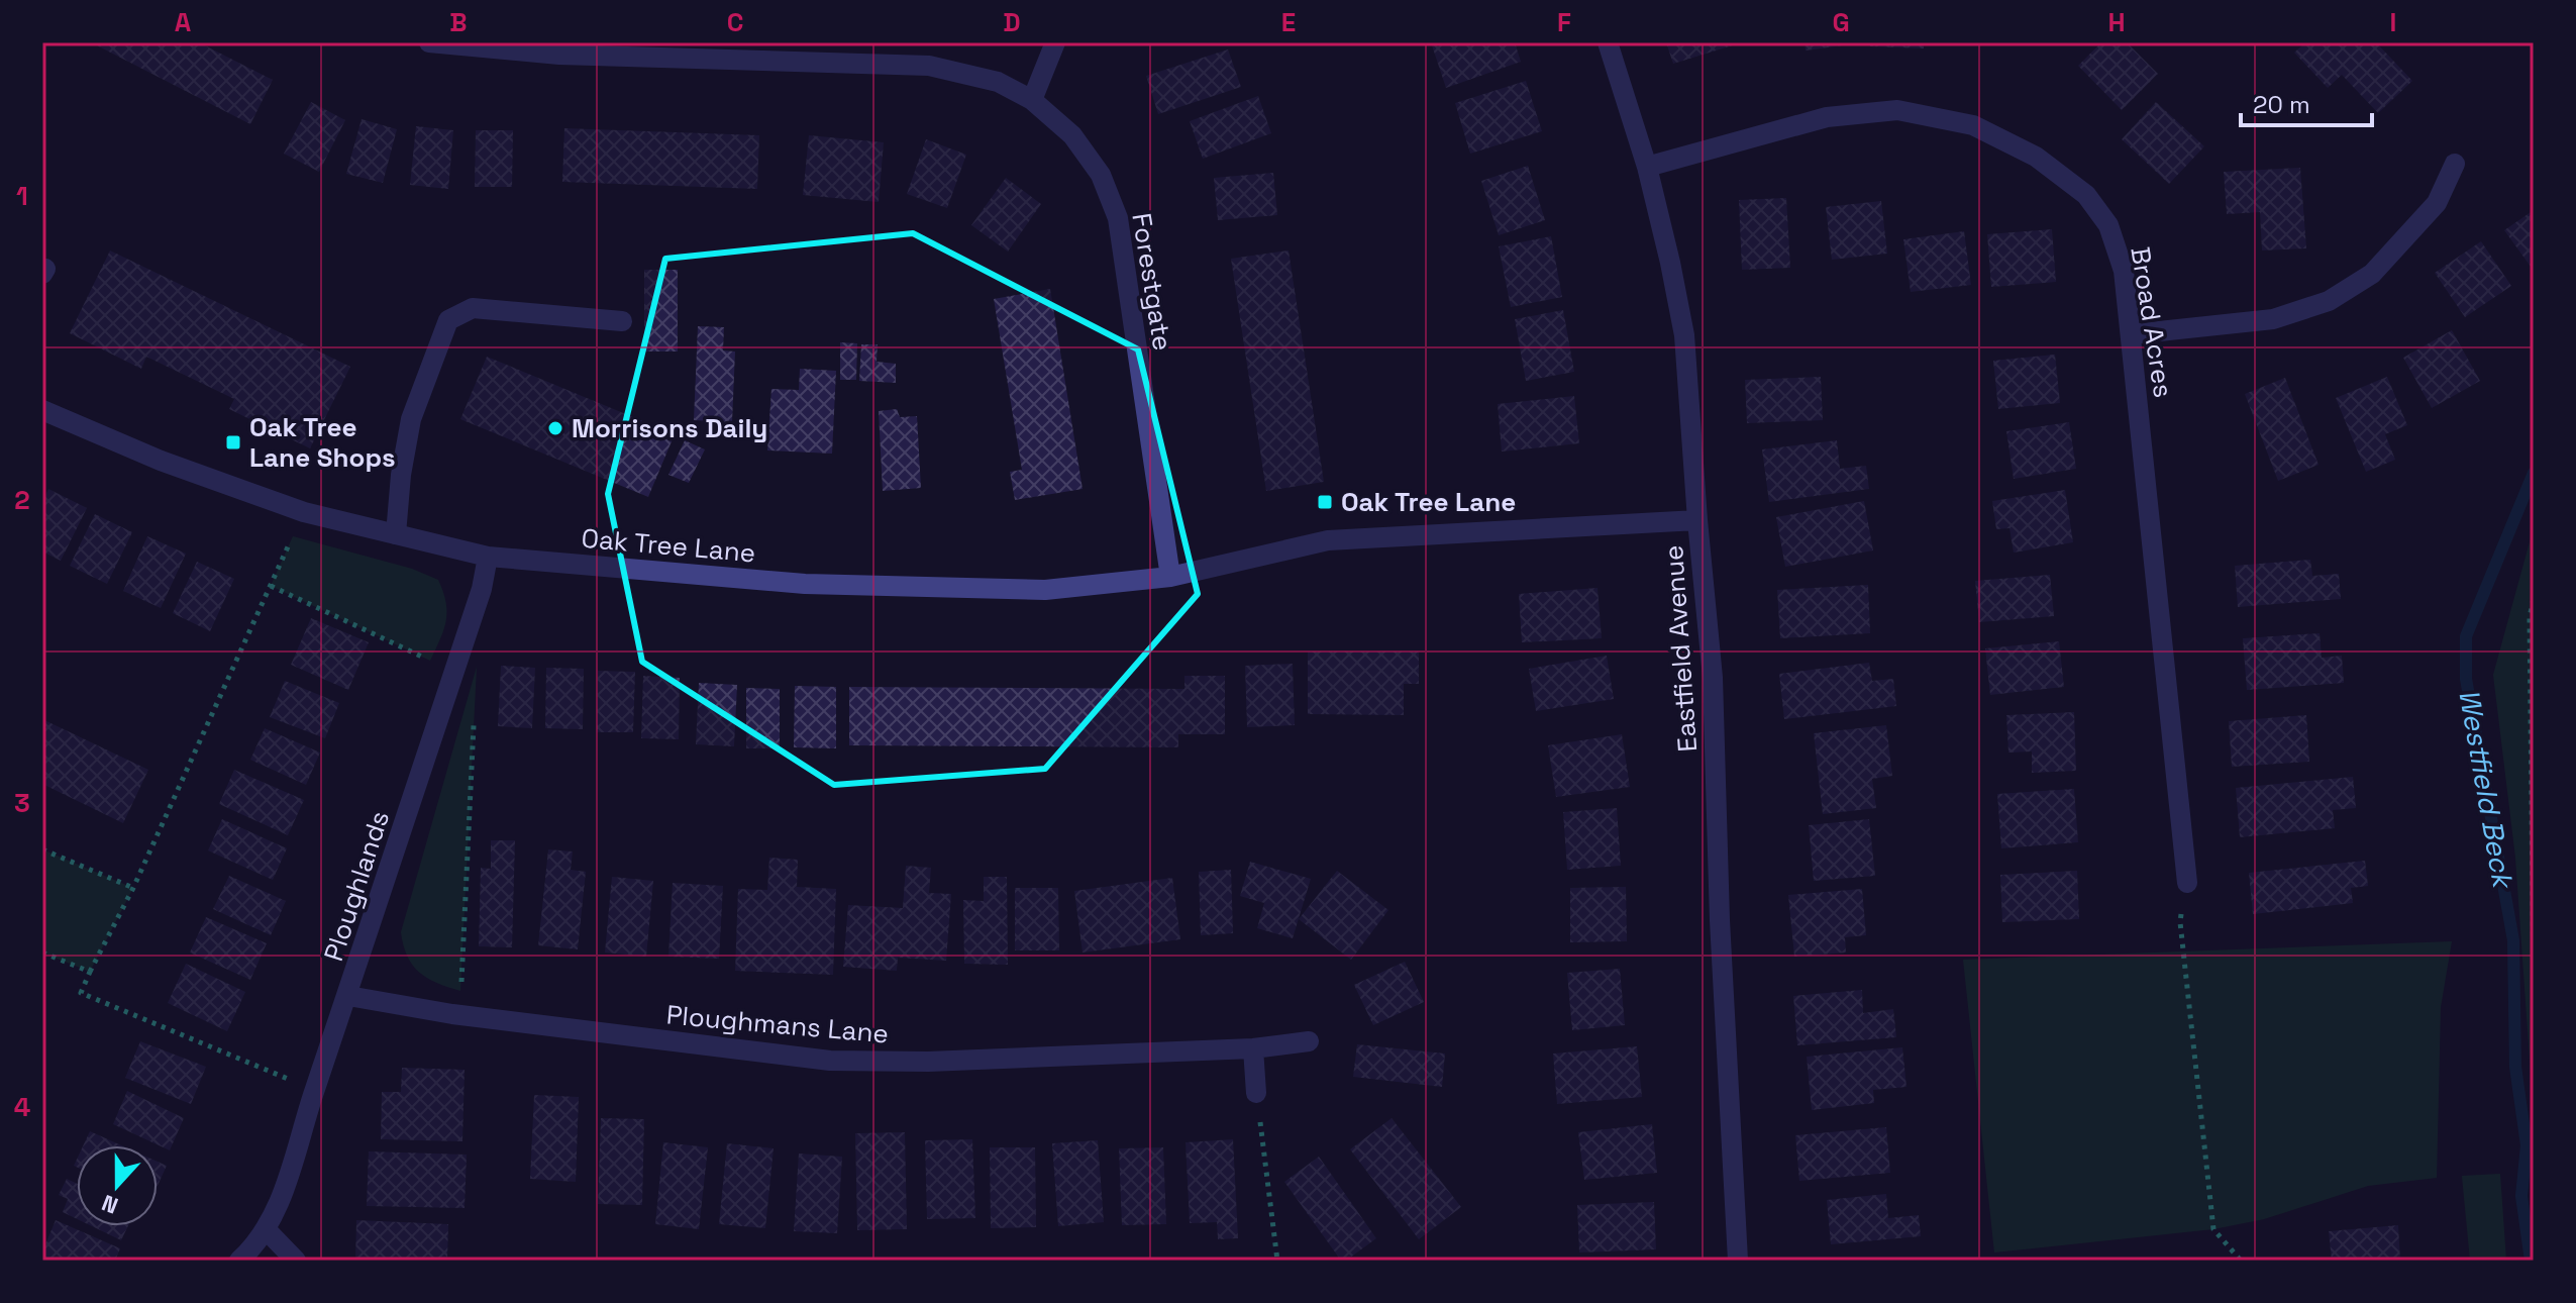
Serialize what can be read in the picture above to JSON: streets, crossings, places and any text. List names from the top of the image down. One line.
{"streets":{"street":["Forestgate","Broad Acres","Oak Tree Lane","Eastfield Avenue","Ploughlands","Ploughmans Lane"]},"crossings":[["Forestgate","Oak Tree Lane"],["Broad Acres","Eastfield Avenue"],["Oak Tree Lane","Eastfield Avenue"],["Oak Tree Lane","Ploughlands"],["Ploughlands","Ploughmans Lane"]],"water":["Westfield Beck"],"places":{"other":["Morrisons Daily"],"transit":["Oak Tree Lane Shops","Oak Tree Lane"]},"scale_bar":"20 m","north":"bottom","grid":{"columns":["A","B","C","D","E","F","G","H","I"],"rows":["1","2","3","4"]}}
